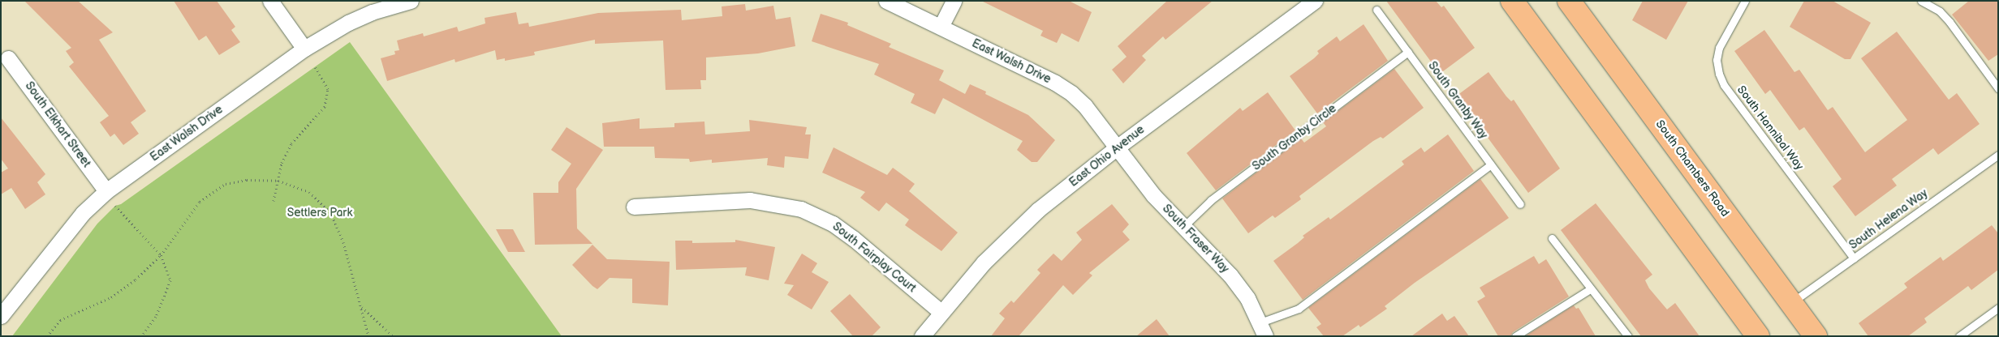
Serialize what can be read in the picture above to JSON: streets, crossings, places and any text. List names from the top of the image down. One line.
{"streets":{"main road":["South Chambers Road"],"street":["East Walsh Drive","South Elkhart Street","East Ohio Avenue","South Fraser Way","South Fairplay Court"],"lane":["South Granby Way","South Hannibal Way","South Granby Circle","South Helena Way"]},"crossings":[["East Walsh Drive","South Elkhart Street"],["East Walsh Drive","East Ohio Avenue"],["East Walsh Drive","South Fraser Way"],["South Granby Way","South Granby Circle"],["South Hannibal Way","South Helena Way"],["South Granby Circle","South Fraser Way"],["East Ohio Avenue","South Fraser Way"],["East Ohio Avenue","South Fairplay Court"],["South Chambers Road","South Helena Way"]],"parks":["Settlers Park"]}
